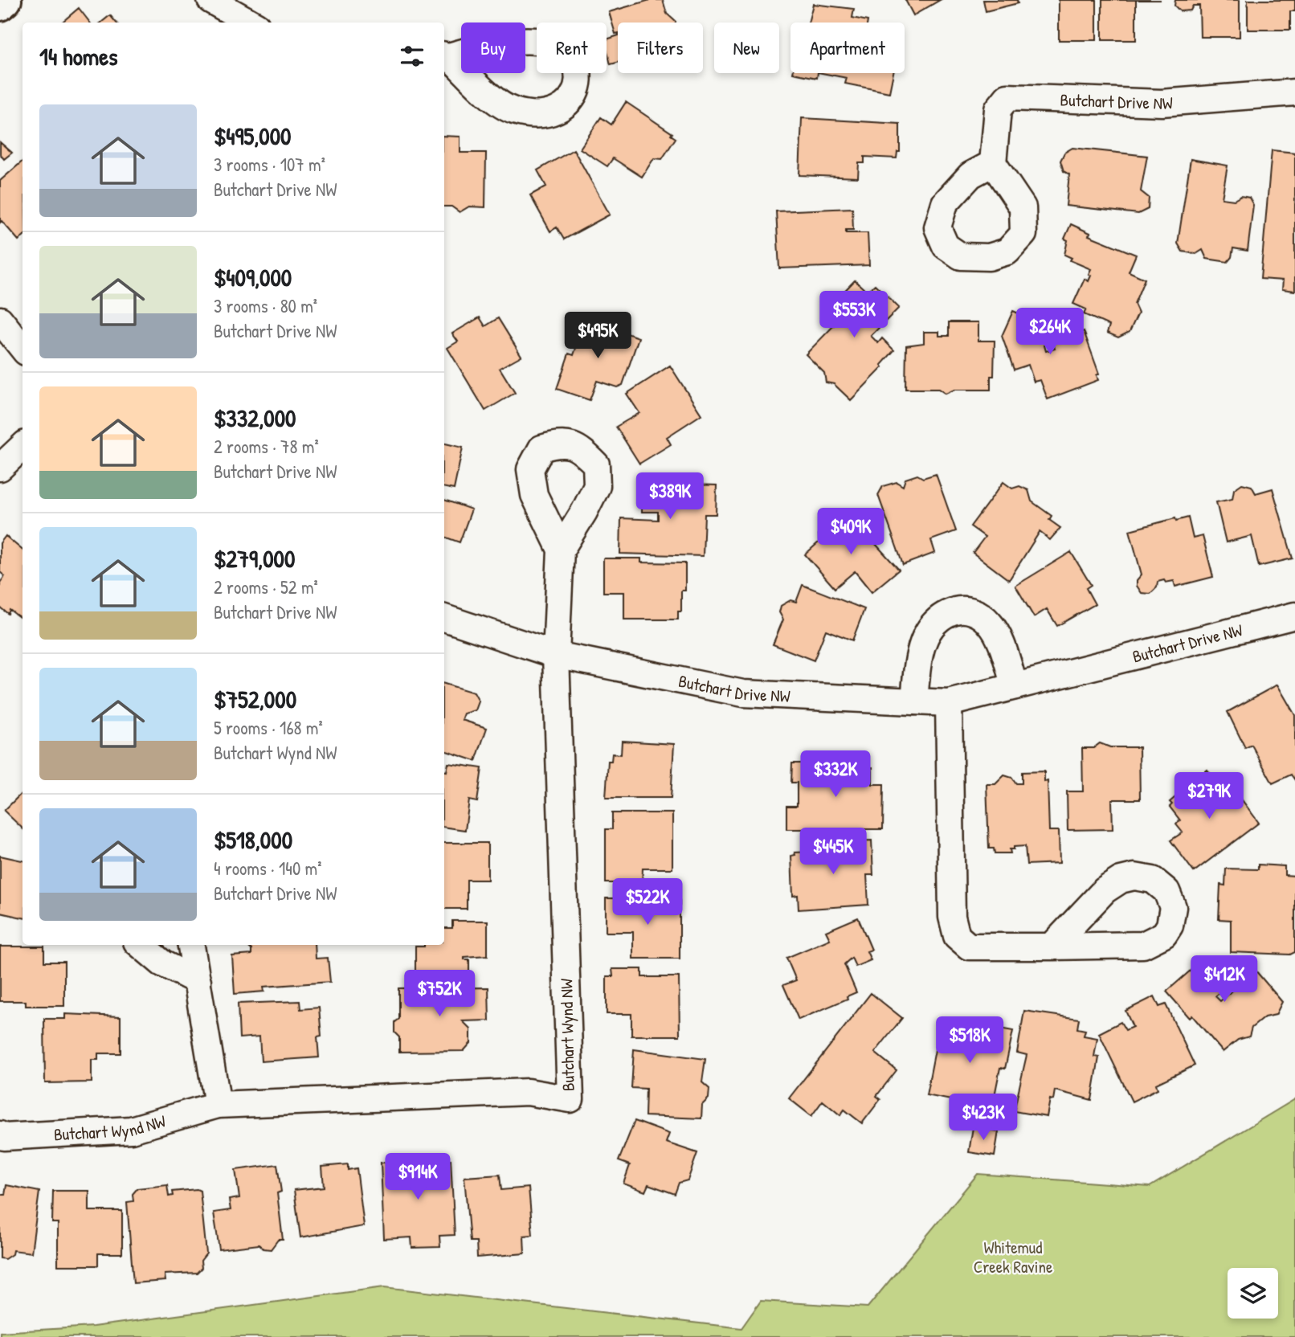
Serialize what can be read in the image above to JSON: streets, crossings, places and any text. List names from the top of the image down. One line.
{"streets":{"street":["Butchart Drive NW","Butchart Wynd NW"]},"crossings":[["Butchart Drive NW","Butchart Wynd NW"]],"parks":["Whitemud Creek Ravine"],"page":{"chip":["Buy","Rent","Filters","New","Apartment"],"heading":"14 homes","list":[{"name":"$495,000","note":"3 rooms · 107 m² · Butchart Drive NW"},{"name":"$409,000","note":"3 rooms · 80 m² · Butchart Drive NW"},{"name":"$332,000","note":"2 rooms · 78 m² · Butchart Drive NW"},{"name":"$279,000","note":"2 rooms · 52 m² · Butchart Drive NW"},{"name":"$752,000","note":"5 rooms · 168 m² · Butchart Wynd NW"},{"name":"$518,000","note":"4 rooms · 140 m² · Butchart Drive NW"}],"price":["$553K","$264K","$495K","$389K","$409K","$332K","$279K","$445K","$522K","$412K","$752K","$518K","$423K","$914K"]}}
